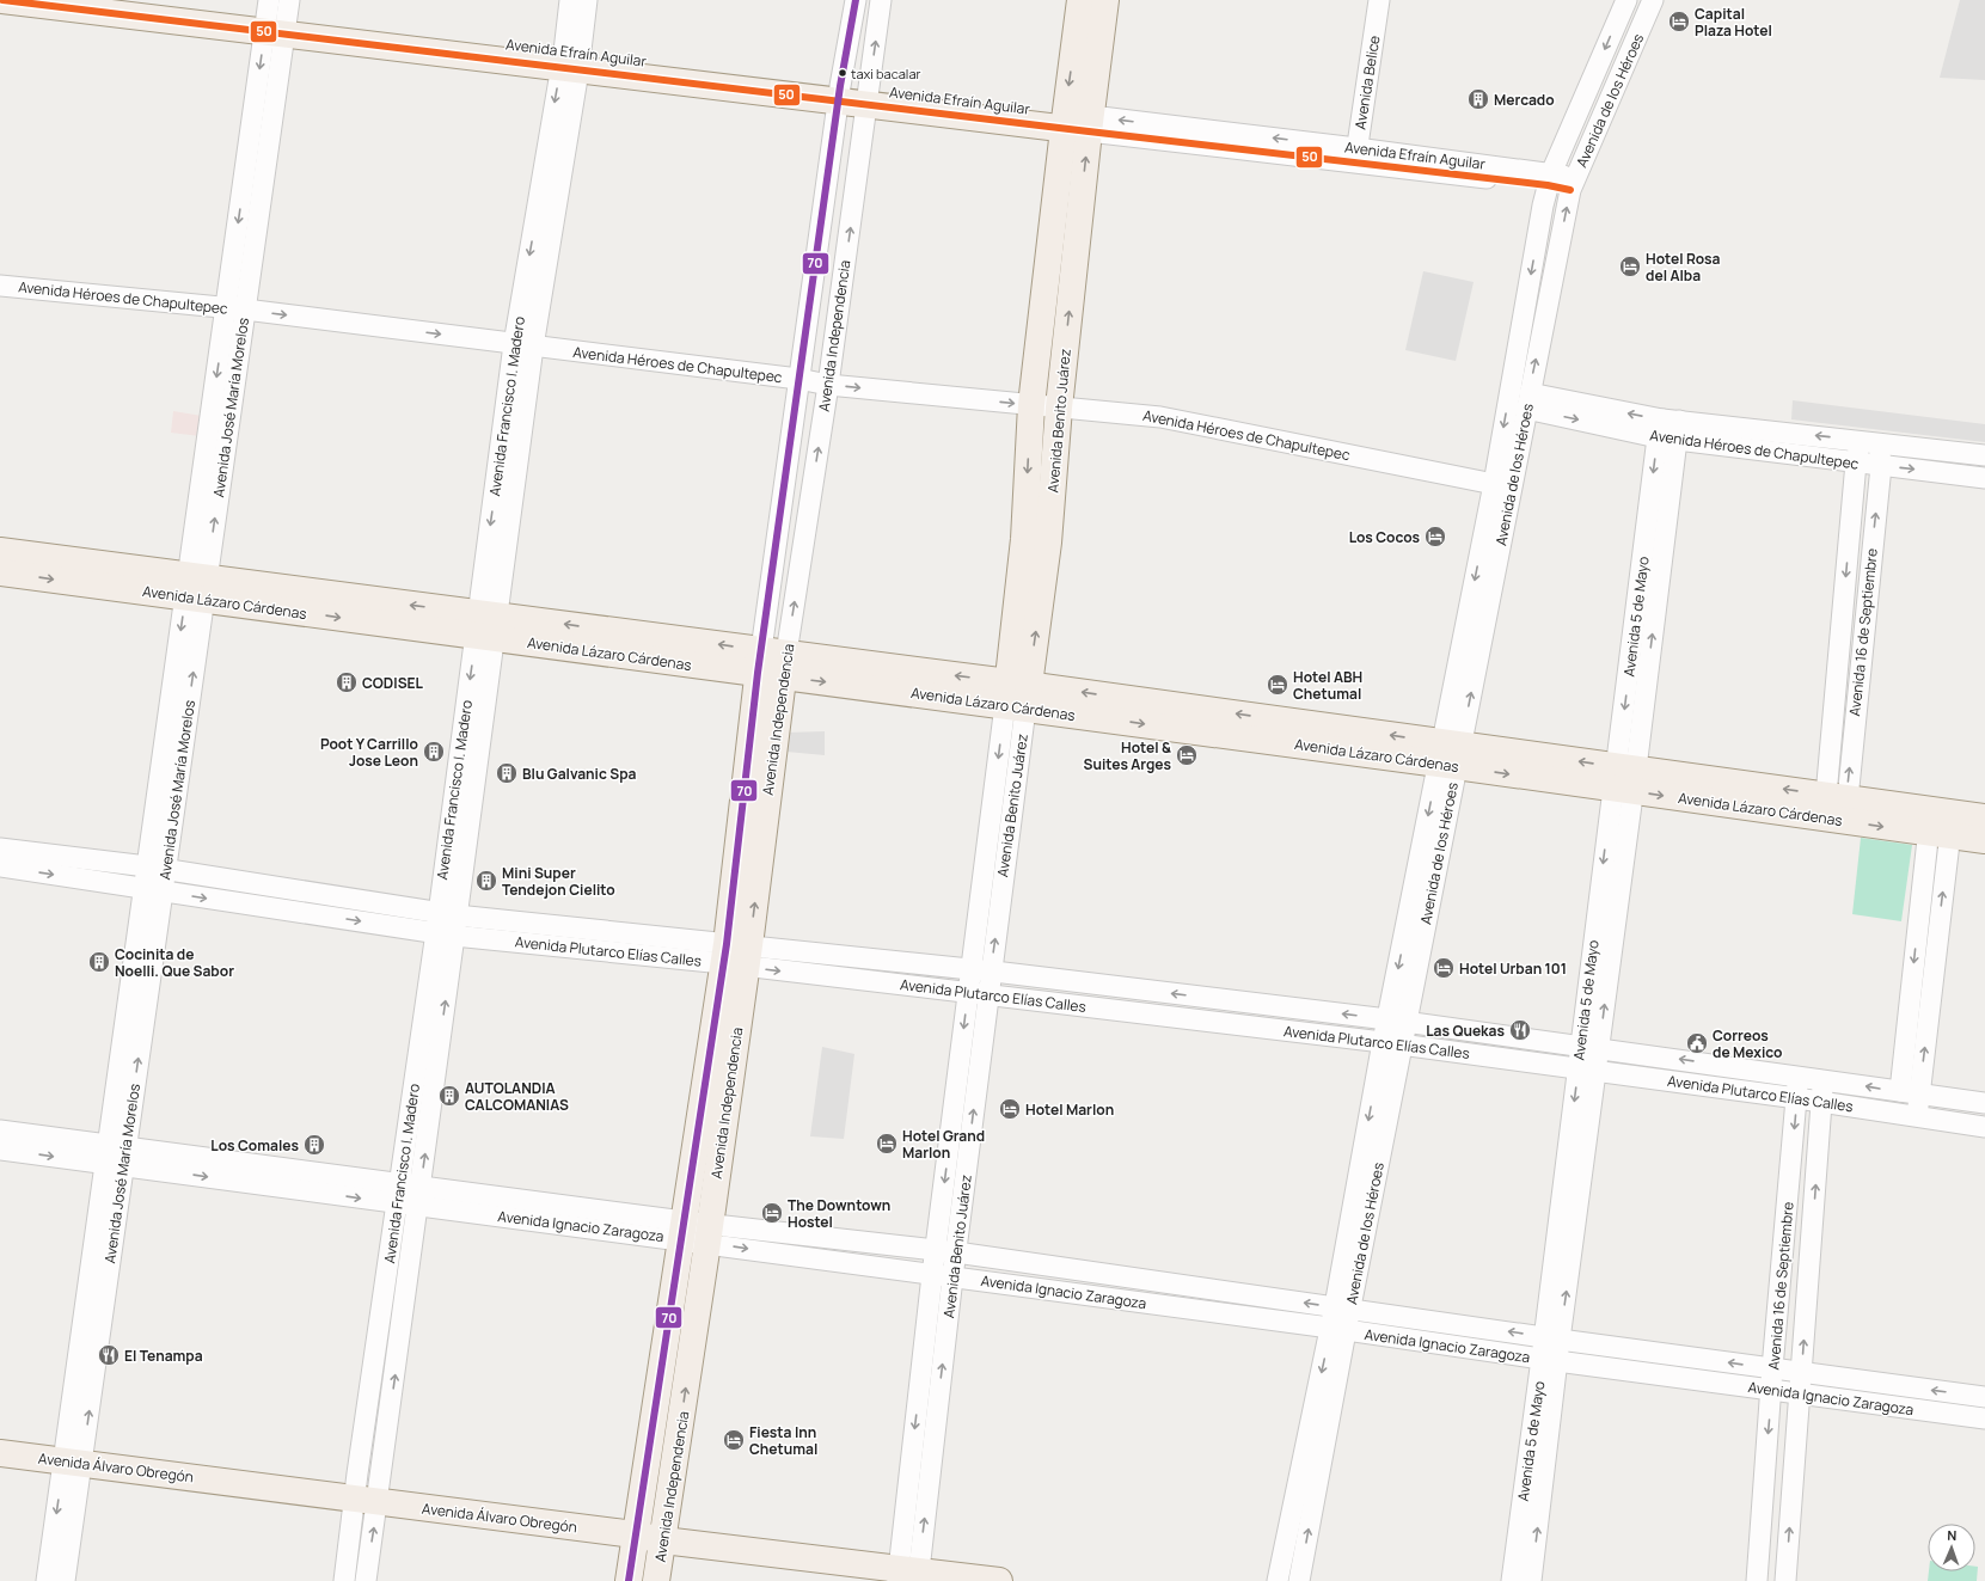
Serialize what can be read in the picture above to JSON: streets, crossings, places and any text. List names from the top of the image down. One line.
{"streets":{"main road":["Avenida Efraín Aguilar","Avenida Independencia","Avenida Benito Juárez","Avenida Lázaro Cárdenas","Avenida Álvaro Obregón"],"street":["Avenida Belice","Avenida de los Héroes","Avenida Héroes de Chapultepec","Avenida Francisco I. Madero","Avenida José María Morelos","Avenida 5 de Mayo","Avenida 16 de Septiembre","Avenida Plutarco Elías Calles","Avenida Ignacio Zaragoza"]},"crossings":[["Avenida Efraín Aguilar","Avenida Belice"],["Avenida Efraín Aguilar","Avenida de los Héroes"],["Avenida Efraín Aguilar","Avenida Independencia"],["Avenida Efraín Aguilar","Avenida Francisco I. Madero"],["Avenida Efraín Aguilar","Avenida José María Morelos"],["Avenida Efraín Aguilar","Avenida Benito Juárez"],["Avenida de los Héroes","Avenida Héroes de Chapultepec"],["Avenida de los Héroes","Avenida Lázaro Cárdenas"],["Avenida de los Héroes","Avenida Plutarco Elías Calles"],["Avenida de los Héroes","Avenida Ignacio Zaragoza"],["Avenida Héroes de Chapultepec","Avenida Independencia"],["Avenida Héroes de Chapultepec","Avenida Francisco I. Madero"],["Avenida Héroes de Chapultepec","Avenida José María Morelos"],["Avenida Héroes de Chapultepec","Avenida Benito Juárez"],["Avenida Héroes de Chapultepec","Avenida 5 de Mayo"],["Avenida Héroes de Chapultepec","Avenida 16 de Septiembre"],["Avenida Independencia","Avenida Lázaro Cárdenas"],["Avenida Independencia","Avenida Plutarco Elías Calles"],["Avenida Independencia","Avenida Ignacio Zaragoza"],["Avenida Independencia","Avenida Álvaro Obregón"],["Avenida Francisco I. Madero","Avenida Lázaro Cárdenas"],["Avenida Francisco I. Madero","Avenida Plutarco Elías Calles"],["Avenida Francisco I. Madero","Avenida Ignacio Zaragoza"],["Avenida Francisco I. Madero","Avenida Álvaro Obregón"],["Avenida José María Morelos","Avenida Lázaro Cárdenas"],["Avenida José María Morelos","Avenida Plutarco Elías Calles"],["Avenida José María Morelos","Avenida Ignacio Zaragoza"],["Avenida José María Morelos","Avenida Álvaro Obregón"],["Avenida Benito Juárez","Avenida Lázaro Cárdenas"],["Avenida Benito Juárez","Avenida Plutarco Elías Calles"],["Avenida Benito Juárez","Avenida Ignacio Zaragoza"],["Avenida Benito Juárez","Avenida Álvaro Obregón"],["Avenida Lázaro Cárdenas","Avenida 5 de Mayo"],["Avenida Lázaro Cárdenas","Avenida 16 de Septiembre"],["Avenida 5 de Mayo","Avenida Plutarco Elías Calles"],["Avenida 5 de Mayo","Avenida Ignacio Zaragoza"],["Avenida 16 de Septiembre","Avenida Plutarco Elías Calles"],["Avenida 16 de Septiembre","Avenida Ignacio Zaragoza"]],"places":{"hotel":["Capital Plaza Hotel","Hotel Rosa del Alba","Los Cocos","Hotel ABH Chetumal","Hotel & Suites Arges","Hotel Urban 101","Hotel Marlon","Hotel Grand Marlon","The Downtown Hostel","Fiesta Inn Chetumal"],"other":["taxi bacalar"],"building":["Mercado","CODISEL","Poot Y Carrillo Jose Leon","Blu Galvanic Spa","Mini Super Tendejon Cielito","Cocinita de Noelli. Que Sabor","AUTOLANDIA CALCOMANIAS","Los Comales"],"restaurant":["Las Quekas","El Tenampa"],"public building":["Correos de Mexico"]},"lines":["transit line 50","transit line 70"],"north":"top"}
